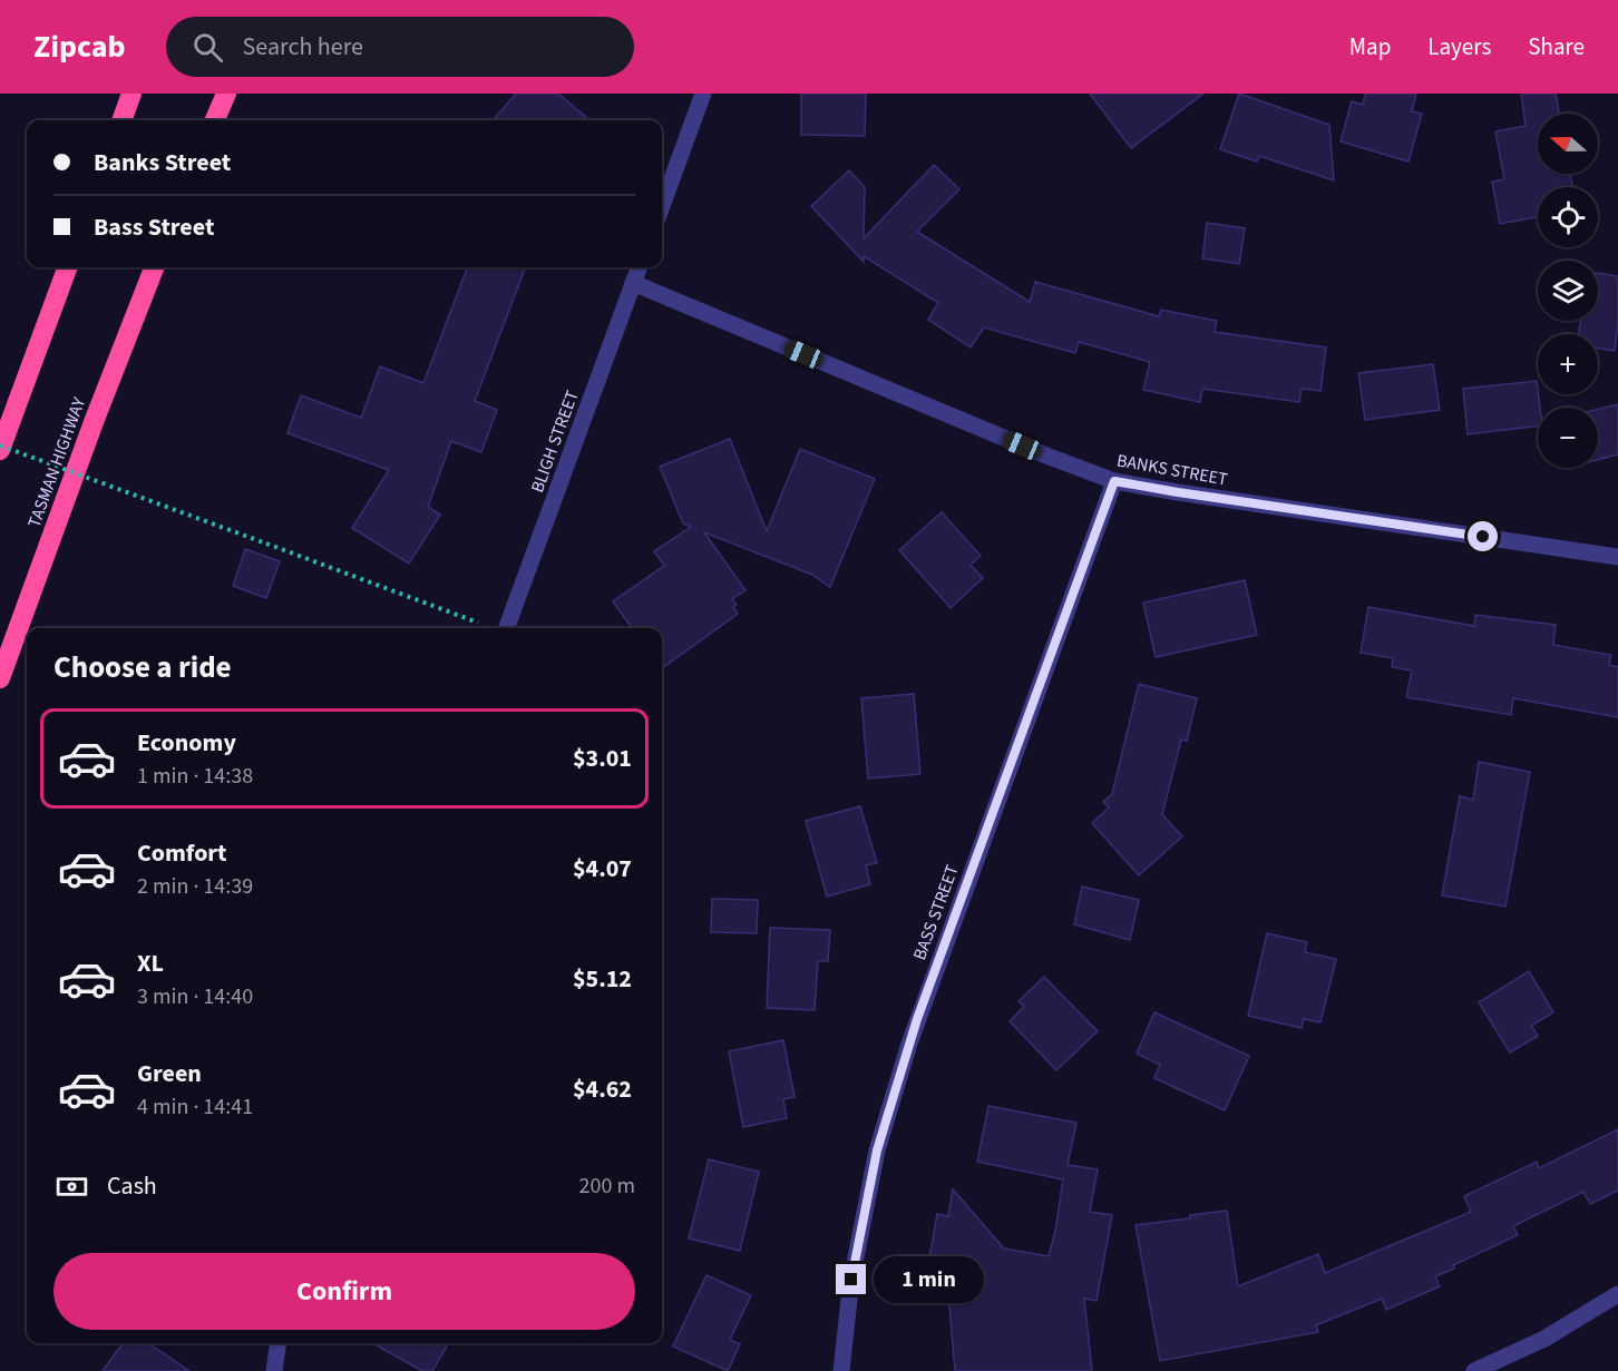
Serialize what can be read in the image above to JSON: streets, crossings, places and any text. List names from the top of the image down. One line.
{"streets":{"highway":["TASMAN HIGHWAY"],"street":["BLIGH STREET","BANKS STREET","BASS STREET"]},"crossings":[["BLIGH STREET","BANKS STREET"],["BANKS STREET","BASS STREET"]],"north":"left","page":{"header":"Zipcab","search":"Search here","nav":["Map","Layers","Share"],"map_buttons":["+","−"],"banner":["Banks Street","Bass Street"],"heading":"Choose a ride","list":[{"name":"Economy","note":"1 min · 14:38","value":"$3.01"},{"name":"Comfort","note":"2 min · 14:39","value":"$4.07"},{"name":"XL","note":"3 min · 14:40","value":"$5.12"},{"name":"Green","note":"4 min · 14:41","value":"$4.62"}],"pay":["Cash","200 m"],"buttons":"Confirm","bubble":"1 min"}}
